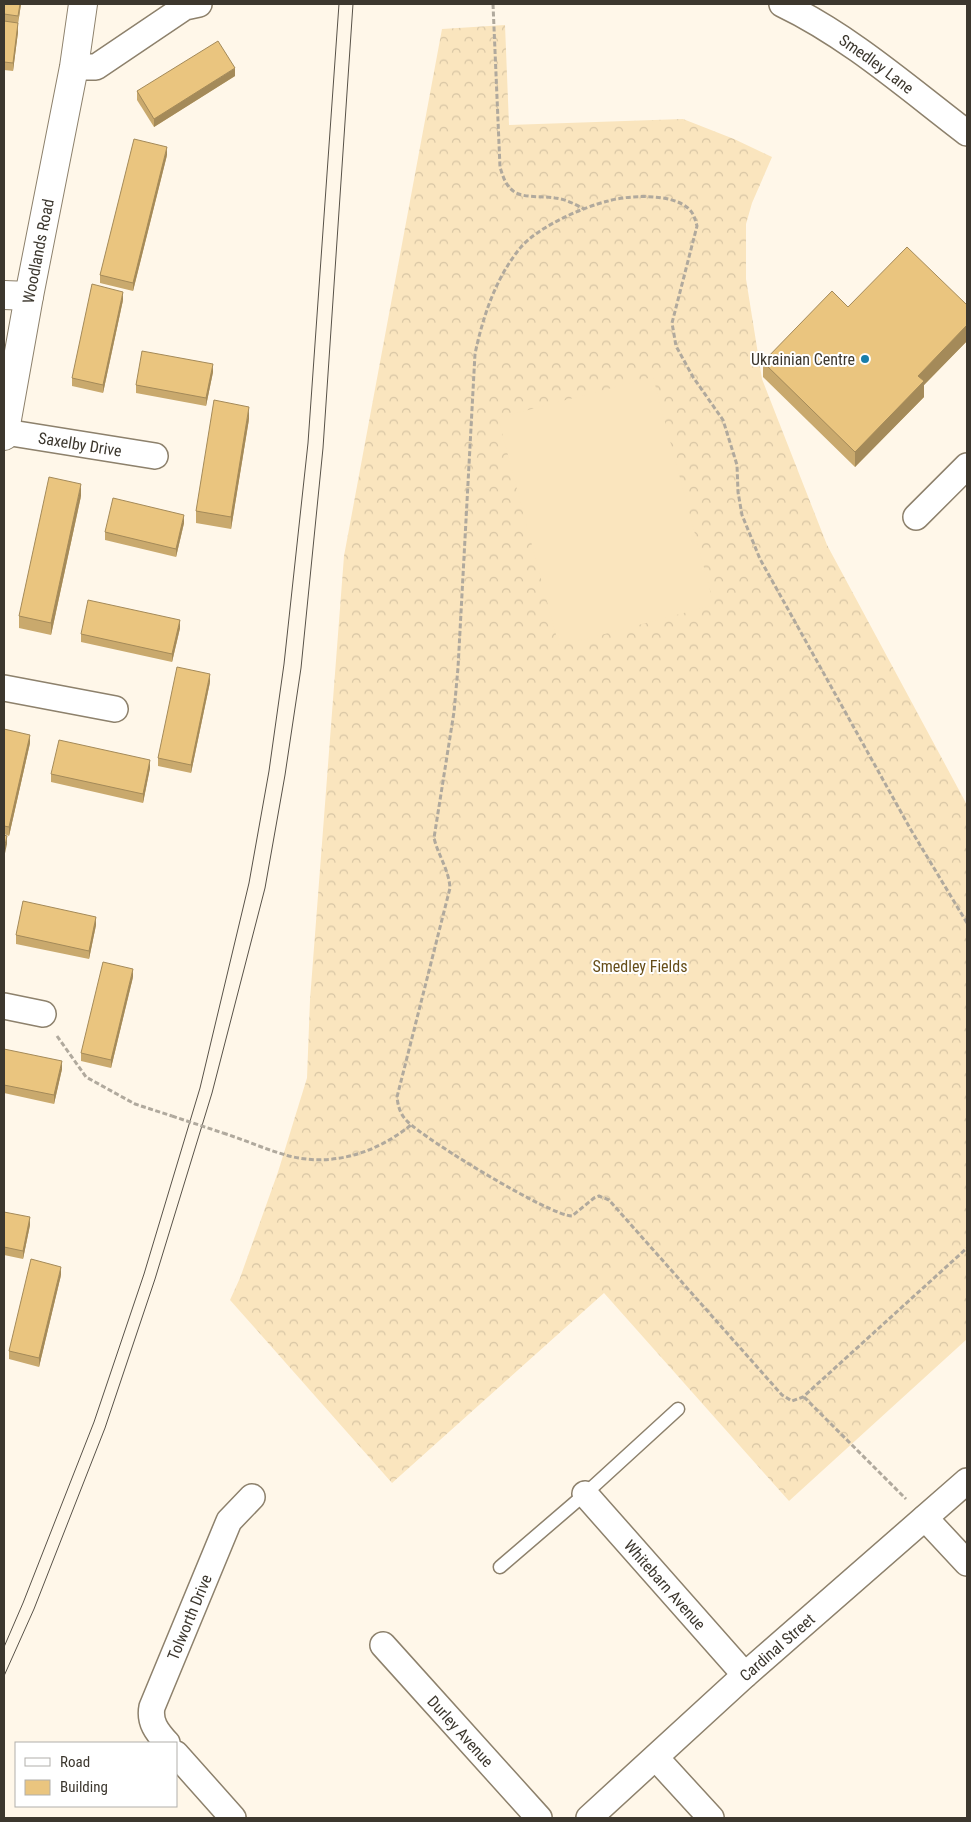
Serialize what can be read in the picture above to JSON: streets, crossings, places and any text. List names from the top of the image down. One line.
{"streets":{"street":["Smedley Lane","Woodlands Road","Saxelby Drive","Whitebarn Avenue","Tolworth Drive","Cardinal Street","Durley Avenue"]},"crossings":[["Woodlands Road","Saxelby Drive"],["Whitebarn Avenue","Cardinal Street"]],"parks":["Smedley Fields"],"places":["Ukrainian Centre"],"legend":["Road","Building"]}
